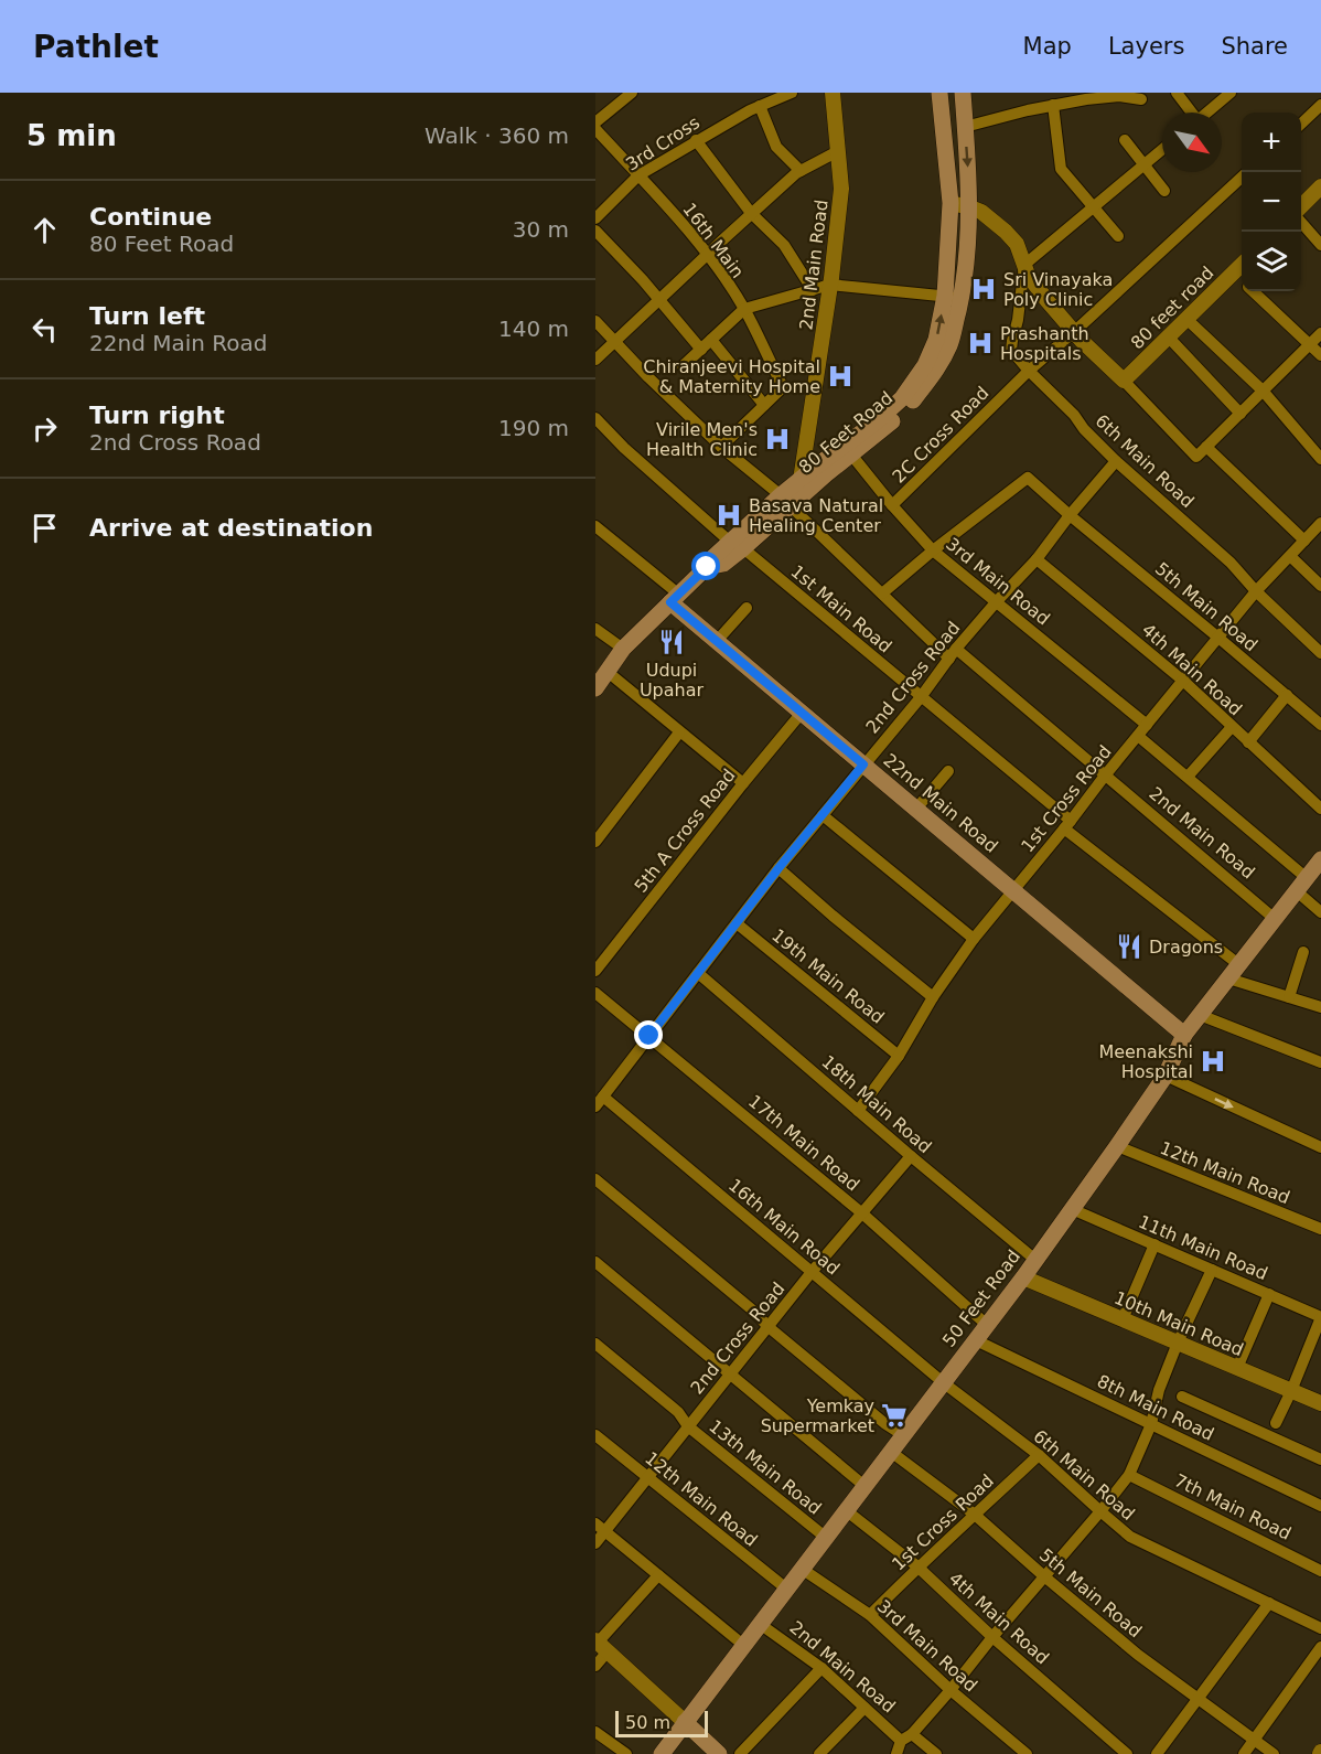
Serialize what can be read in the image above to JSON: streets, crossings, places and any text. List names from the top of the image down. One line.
{"streets":{"main road":["80 Feet Road","22nd Main Road","50 Feet Road"],"street":["3rd Cross","16th Main","2nd Main Road","80 feet road","2C Cross Road","6th Main Road","3rd Main Road","5th Main Road","1st Main Road","4th Main Road","2nd Cross Road","1st Cross Road","5th A Cross Road","19th Main Road","18th Main Road","17th Main Road","12th Main Road","16th Main Road","11th Main Road","10th Main Road","8th Main Road","13th Main Road","7th Main Road"]},"crossings":[["3rd Cross","16th Main"],["2nd Main Road","80 Feet Road"],["2nd Main Road","2nd Cross Road"],["2nd Main Road","1st Cross Road"],["2nd Main Road","50 Feet Road"],["80 Feet Road","3rd Main Road"],["80 Feet Road","1st Main Road"],["80 Feet Road","22nd Main Road"],["2C Cross Road","6th Main Road"],["2C Cross Road","3rd Main Road"],["6th Main Road","2nd Cross Road"],["6th Main Road","1st Cross Road"],["6th Main Road","16th Main Road"],["6th Main Road","50 Feet Road"],["3rd Main Road","5th Main Road"],["3rd Main Road","2nd Cross Road"],["3rd Main Road","1st Cross Road"],["3rd Main Road","50 Feet Road"],["5th Main Road","2nd Cross Road"],["5th Main Road","1st Cross Road"],["5th Main Road","50 Feet Road"],["1st Main Road","2nd Cross Road"],["1st Main Road","1st Cross Road"],["1st Main Road","50 Feet Road"],["4th Main Road","2nd Cross Road"],["4th Main Road","1st Cross Road"],["4th Main Road","50 Feet Road"],["2nd Cross Road","22nd Main Road"],["2nd Cross Road","19th Main Road"],["2nd Cross Road","18th Main Road"],["2nd Cross Road","17th Main Road"],["2nd Cross Road","12th Main Road"],["2nd Cross Road","16th Main Road"],["2nd Cross Road","13th Main Road"],["1st Cross Road","22nd Main Road"],["1st Cross Road","19th Main Road"],["1st Cross Road","18th Main Road"],["22nd Main Road","5th A Cross Road"],["22nd Main Road","50 Feet Road"],["18th Main Road","50 Feet Road"],["17th Main Road","50 Feet Road"],["12th Main Road","50 Feet Road"],["16th Main Road","50 Feet Road"],["11th Main Road","50 Feet Road"],["50 Feet Road","10th Main Road"],["50 Feet Road","8th Main Road"],["50 Feet Road","13th Main Road"]],"places":{"hospital":["Sri Vinayaka Poly Clinic","Prashanth Hospitals","Chiranjeevi Hospital & Maternity Home","Virile Men's Health Clinic","Basava Natural Healing Center","Meenakshi Hospital"],"restaurant":["Udupi Upahar","Dragons"],"supermarket":["Yemkay Supermarket"]},"scale_bar":"50 m","north":"bottom right","page":{"header":"Pathlet","nav":["Map","Layers","Share"],"heading":["5 min","Walk · 360 m"],"map_buttons":["+","−"],"list":[["Continue","80 Feet Road","30 m"],["Turn left","22nd Main Road","140 m"],["Turn right","2nd Cross Road","190 m"],"Arrive at destination"],"scale":"50 m"}}
